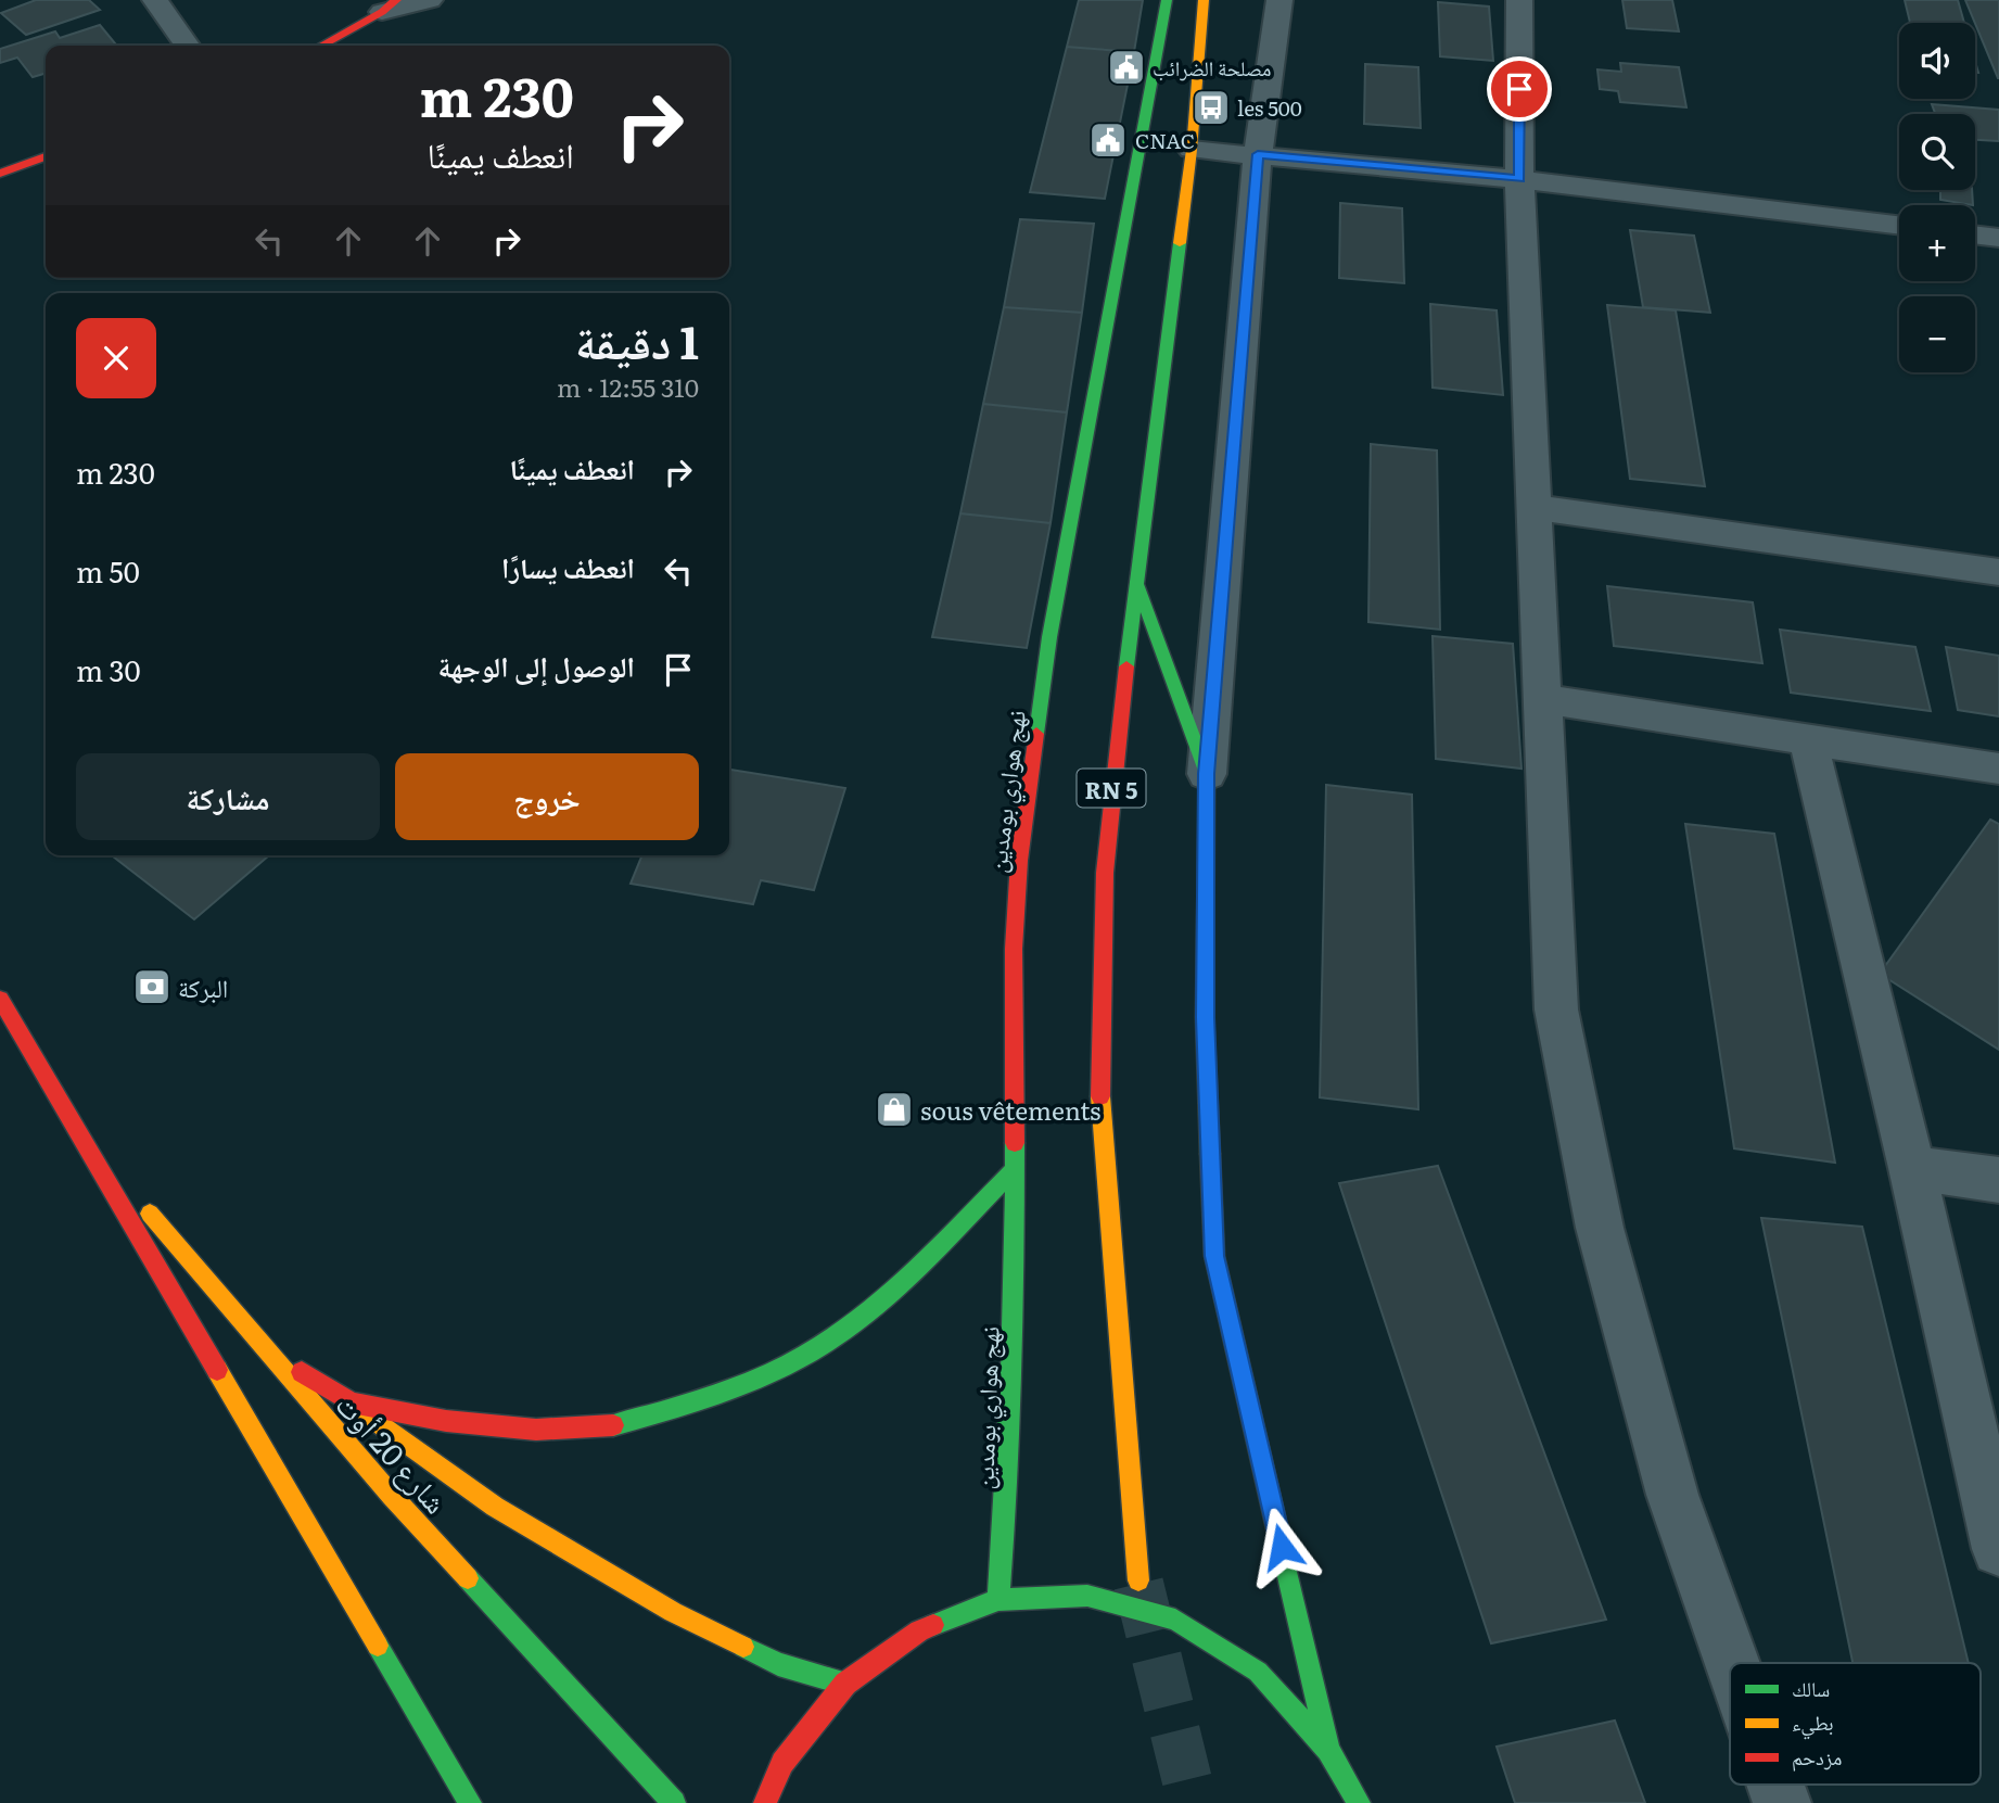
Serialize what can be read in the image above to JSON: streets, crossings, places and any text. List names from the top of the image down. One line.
{"streets":{"main road":["RN 5","نهج هواري بومدين","شارع 20 أوت"]},"places":{"public building":["مصلحة الضرائب","CNAC"],"bus stop":["les 500"],"bank":["البركة"],"shop":["sous vêtements"]},"legend":["سالك","بطيء","مزدحم"],"page":{"map_buttons":["+","−"],"turn":["230 m","انعطف يمينًا"],"heading":["1 دقيقة","310 m · 12:55"],"list":[{"name":"انعطف يمينًا","value":"230 m"},{"name":"انعطف يسارًا","value":"50 m"},{"name":"الوصول إلى الوجهة","value":"30 m"}],"buttons":["خروج","مشاركة"]}}
